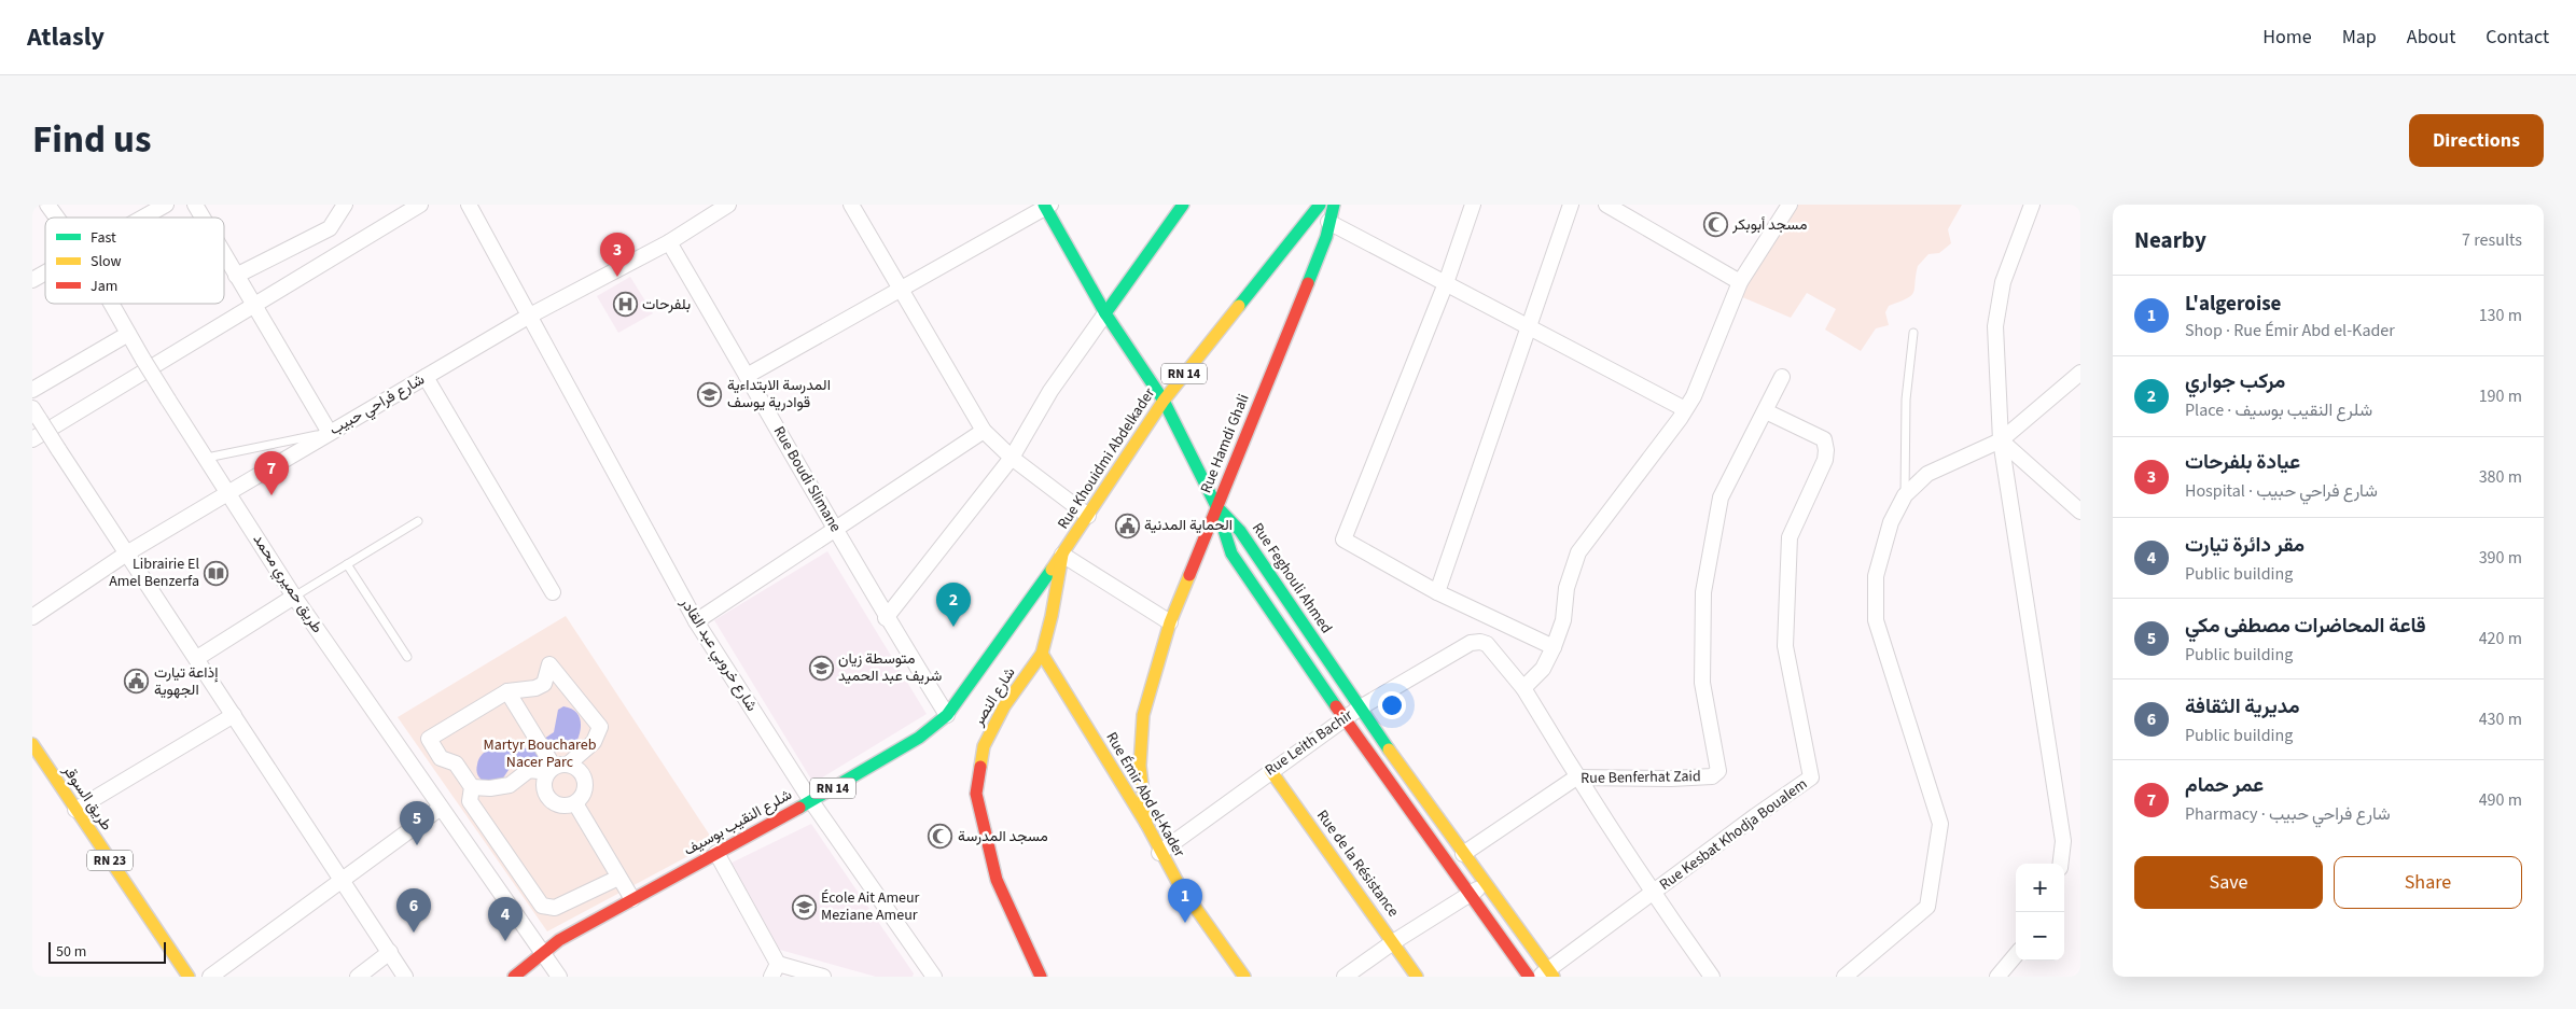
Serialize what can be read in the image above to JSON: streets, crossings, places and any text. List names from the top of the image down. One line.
{"streets":{"main road":["RN 14","Rue Hamdi Ghali","Rue Khouidmi Abdelkader","Rue Feghouli Ahmed","شارع النصر","Rue Émir Abd el-Kader","طريق السوقر","شلرع النقيب بوسيف","RN 23","Rue de la Résistance"],"street":["شارع فراحي حبيب","Rue Boudi Slimane","طريق حميري محمد","شارع خروبي عبد القادر","Rue Leith Bachir","Rue Benferhat Zaid","Rue Kesbat Khodja Boualem"]},"crossings":[["شارع فراحي حبيب","Rue Boudi Slimane"],["شارع فراحي حبيب","طريق حميري محمد"],["شارع فراحي حبيب","شارع خروبي عبد القادر"],["Rue Hamdi Ghali","Rue Feghouli Ahmed"],["Rue Hamdi Ghali","Rue Émir Abd el-Kader"],["Rue Khouidmi Abdelkader","شارع النصر"],["Rue Khouidmi Abdelkader","شلرع النقيب بوسيف"],["Rue Boudi Slimane","شلرع النقيب بوسيف"],["Rue Feghouli Ahmed","Rue Leith Bachir"],["Rue Feghouli Ahmed","Rue Benferhat Zaid"],["Rue Feghouli Ahmed","Rue Kesbat Khodja Boualem"],["طريق حميري محمد","شلرع النقيب بوسيف"],["شارع خروبي عبد القادر","شلرع النقيب بوسيف"],["شارع النصر","Rue Émir Abd el-Kader"],["شارع النصر","شلرع النقيب بوسيف"],["Rue Leith Bachir","Rue Émir Abd el-Kader"],["Rue Leith Bachir","Rue de la Résistance"],["Rue Benferhat Zaid","Rue Kesbat Khodja Boualem"]],"parks":["Martyr Bouchareb Nacer Parc"],"places":{"mosque":["مسجد أبوبكر","مسجد المدرسة"],"hospital":["بلفرحات"],"school or university":["المدرسة الابتداءية قوادرية يوسف","متوسطة زيان شريف عبد الحميد","École Ait Ameur Meziane Ameur"],"public building":["الحماية المدنية","إذاعة تيارت الجهوية"],"library":["Librairie El Amel Benzerfa"]},"legend":["Fast","Slow","Jam"],"scale_bar":"50 m","page":{"header":"Atlasly","nav":["Home","Map","About","Contact"],"title":"Find us","buttons":["Directions",["Save","Share"]],"heading":["Nearby","7 results"],"pins":["3","7","2","5","1","6","4"],"list":[{"mark":"1","name":"L'algeroise","note":"Shop · Rue Émir Abd el-Kader","value":"130 m"},{"mark":"2","name":"مركب جواري","note":"Place · شلرع النقيب بوسيف","value":"190 m"},{"mark":"3","name":"عيادة بلفرحات","note":"Hospital · شارع فراحي حبيب","value":"380 m"},{"mark":"4","name":"مقر دائرة تيارت","note":"Public building","value":"390 m"},{"mark":"5","name":"قاعة المحاضرات مصطفى مكي","note":"Public building","value":"420 m"},{"mark":"6","name":"مديرية الثقافة","note":"Public building","value":"430 m"},{"mark":"7","name":"عمر حمام","note":"Pharmacy · شارع فراحي حبيب","value":"490 m"}],"map_buttons":["+","−"],"scale":"50 m"}}
